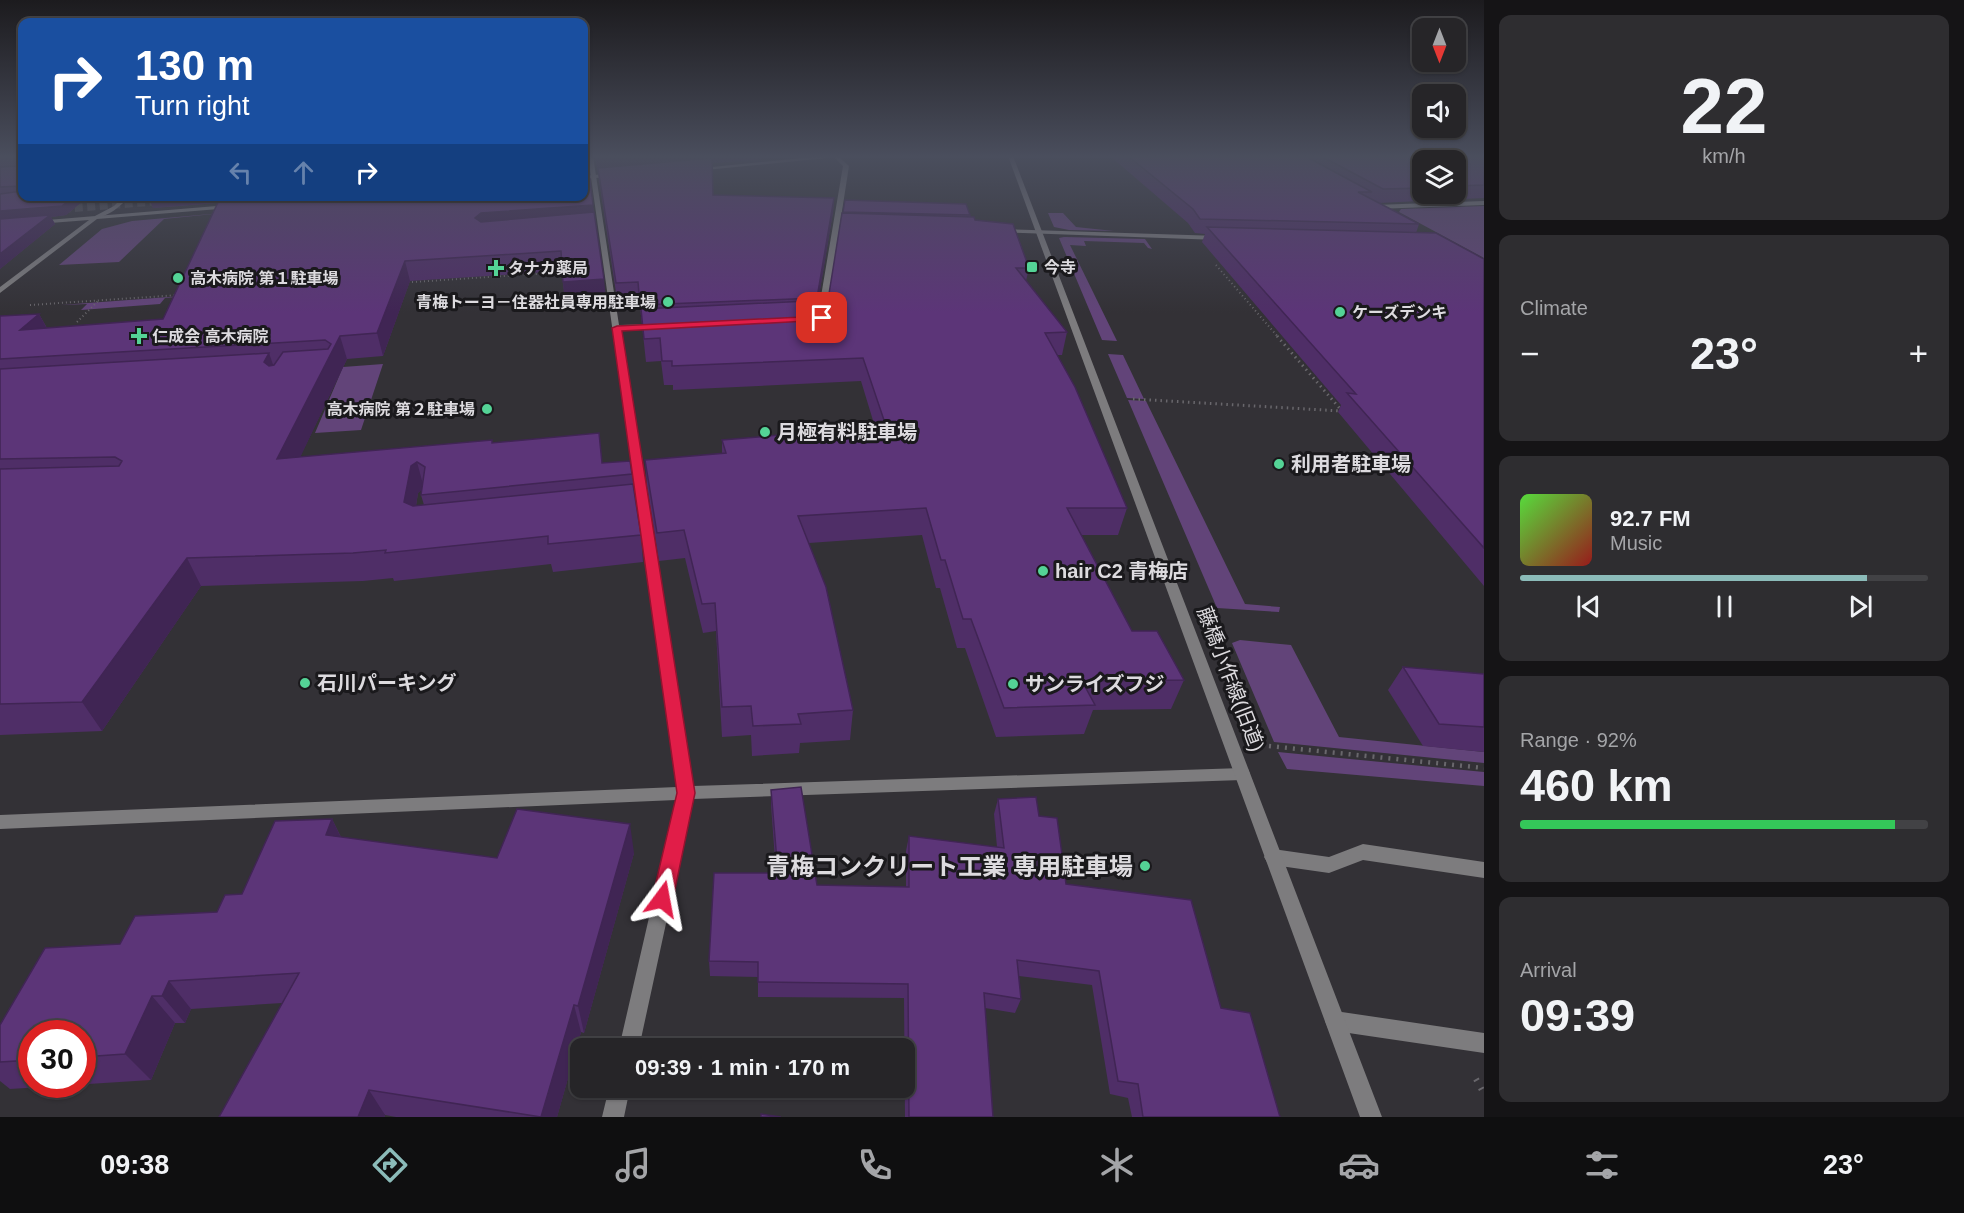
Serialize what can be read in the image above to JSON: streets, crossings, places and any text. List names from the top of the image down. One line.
{"streets":{"street":["藤橋小作線(旧道)"]},"places":{"transit":["今寺"],"health":["タナカ薬局","仁成会 高木病院"],"other":["高木病院 第１駐車場","青梅トーヨ－住器社員専用駐車場","ケーズデンキ","高木病院 第２駐車場","月極有料駐車場","利用者駐車場","hair C2 青梅店","石川パーキング","サンライズフジ","青梅コンクリート工業 専用駐車場"]},"north":"bottom","page":{"tile":[["22","km/h"],"Climate",["Range · 92%","460 km"],["Arrival","09:39"]],"turn":["130 m","Turn right"],"heat":["−","23°","+"],"song":["92.7 FM","Music"],"limit":"30","trip":"09:39 · 1 min · 170 m","tabs":["09:38","23°"]}}
